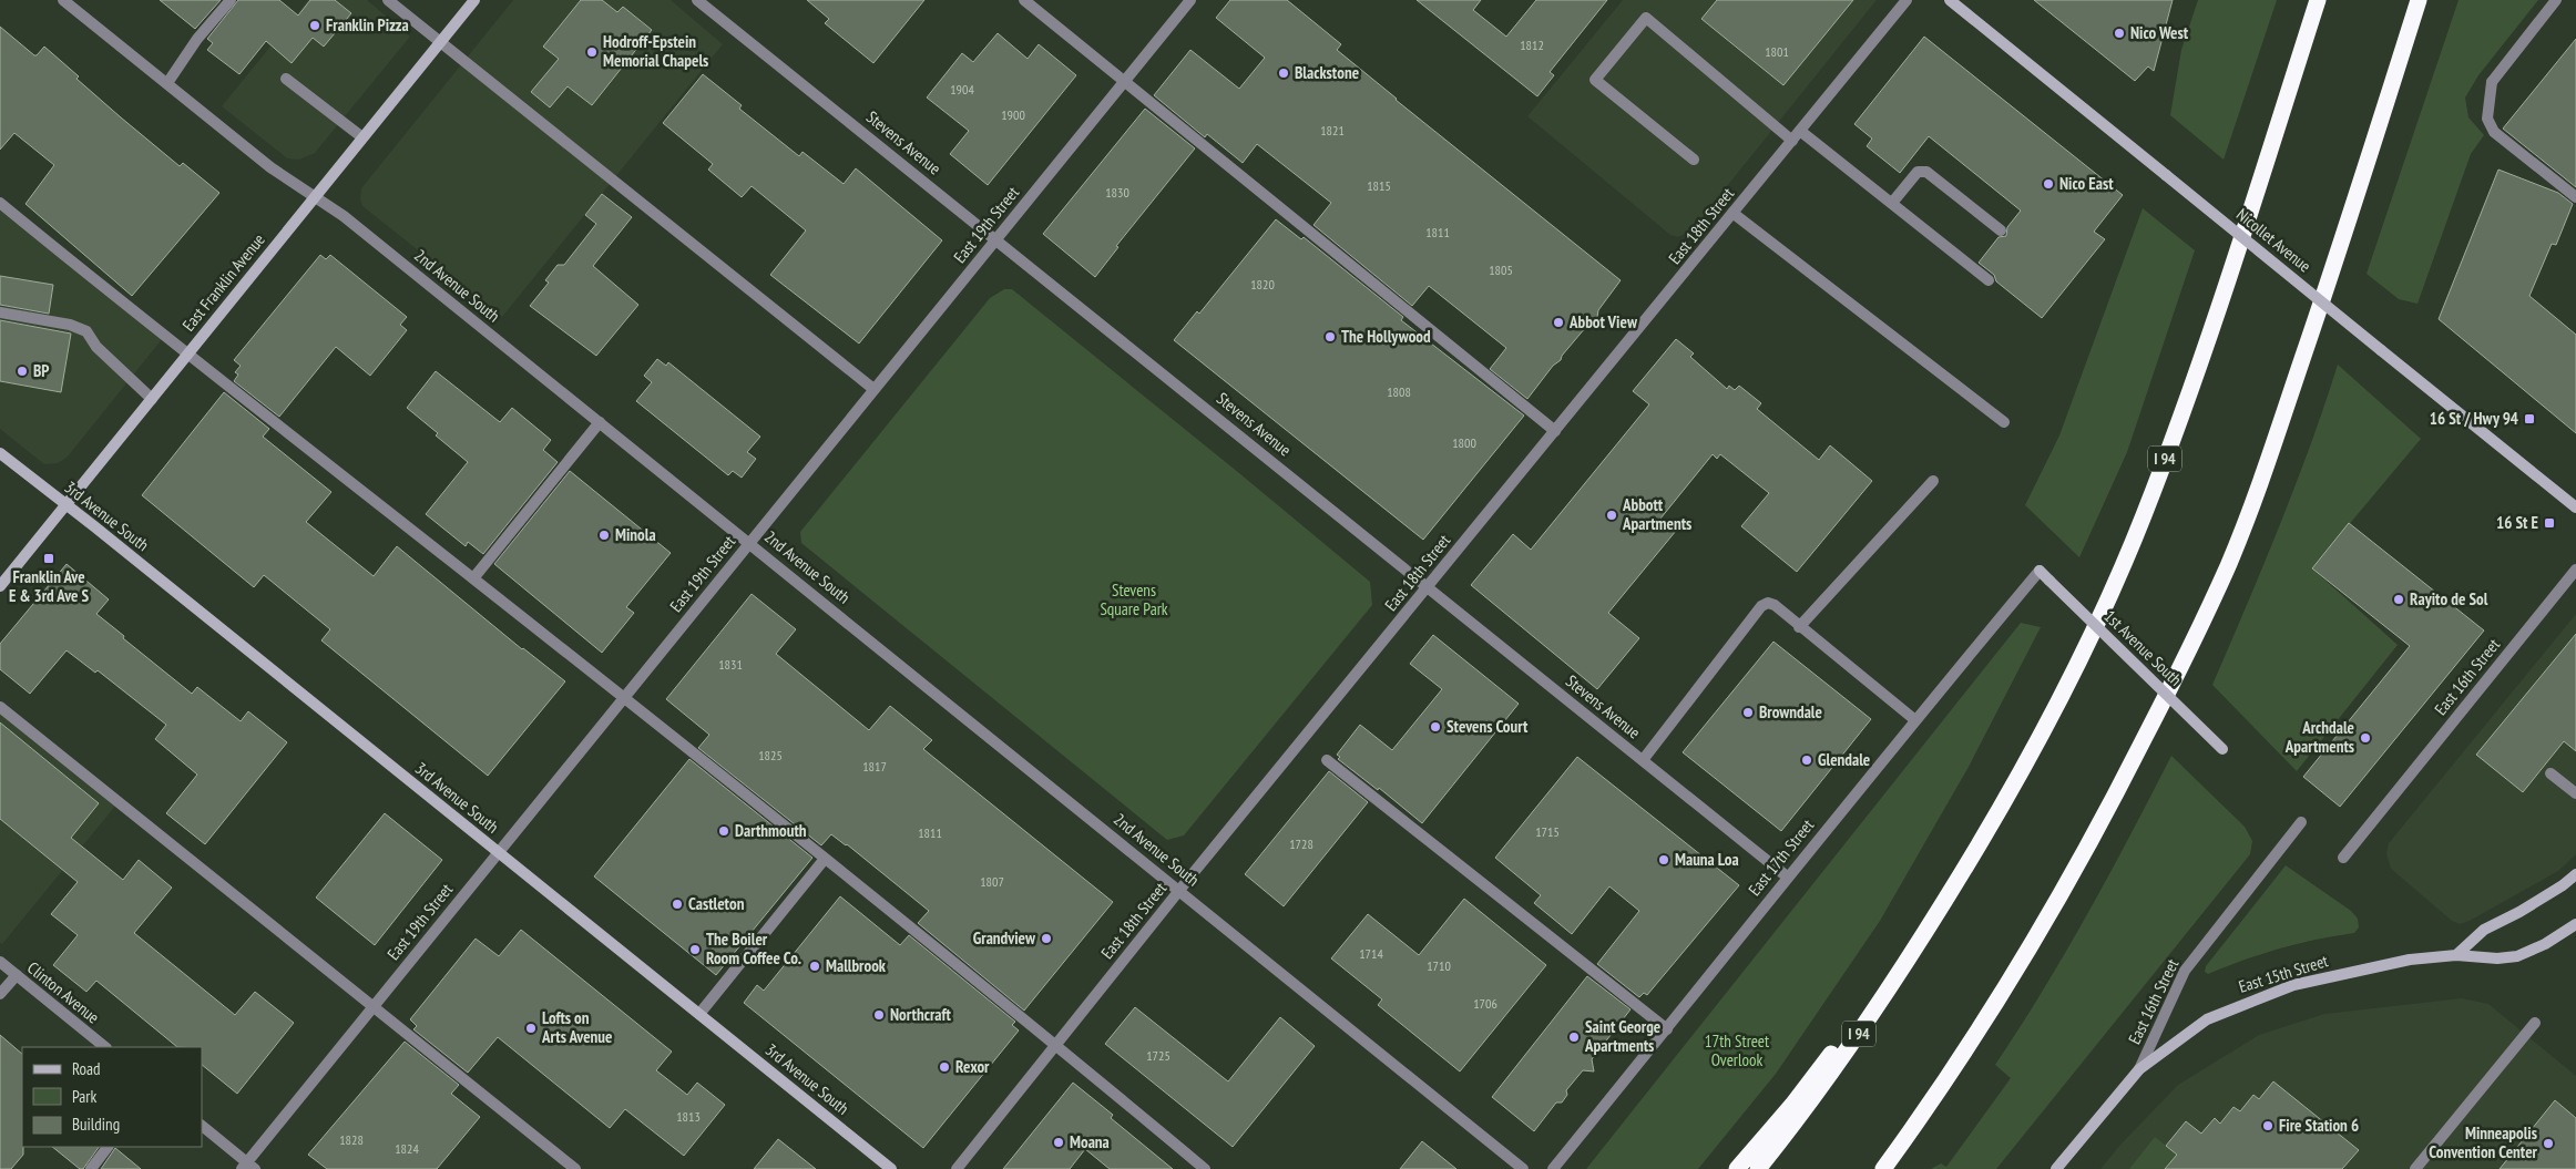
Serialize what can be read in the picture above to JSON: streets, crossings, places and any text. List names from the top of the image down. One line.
{"streets":{"highway":["I 94"],"street":["Stevens Avenue","East 19th Street","East 18th Street","Nicollet Avenue","East Franklin Avenue","2nd Avenue South","3rd Avenue South","1st Avenue South","East 16th Street","East 17th Street","East 15th Street","Clinton Avenue"]},"crossings":[["Stevens Avenue","East 19th Street"],["Stevens Avenue","East 18th Street"],["Stevens Avenue","East 17th Street"],["East 19th Street","2nd Avenue South"],["East 19th Street","3rd Avenue South"],["East 18th Street","2nd Avenue South"],["East Franklin Avenue","2nd Avenue South"],["East Franklin Avenue","3rd Avenue South"],["1st Avenue South","East 17th Street"],["East 16th Street","East 15th Street"]],"parks":["Stevens Square Park","17th Street Overlook"],"places":{"other":["Franklin Pizza","Nico West","Hodroff-Epstein Memorial Chapels","Blackstone","Nico East","Abbot View","The Hollywood","BP","Abbott Apartments","Minola","Rayito de Sol","Browndale","Stevens Court","Archdale Apartments","Glendale","Darthmouth","Mauna Loa","Castleton","Grandview","The Boiler Room Coffee Co.","Mallbrook","Northcraft","Lofts on Arts Avenue","Saint George Apartments","Rexor","Fire Station 6","Moana","Minneapolis Convention Center"],"transit":["16 St / Hwy 94","16 St E","Franklin Ave E & 3rd Ave S"]},"house_numbers":["1812","1801","1904","1900","1821","1815","1830","1811","1805","1820","1808","1800","1831","1825","1817","1715","1811","1728","1807","1714","1710","1706","1725","1813","1828","1824"],"legend":["Road","Park","Building"]}
